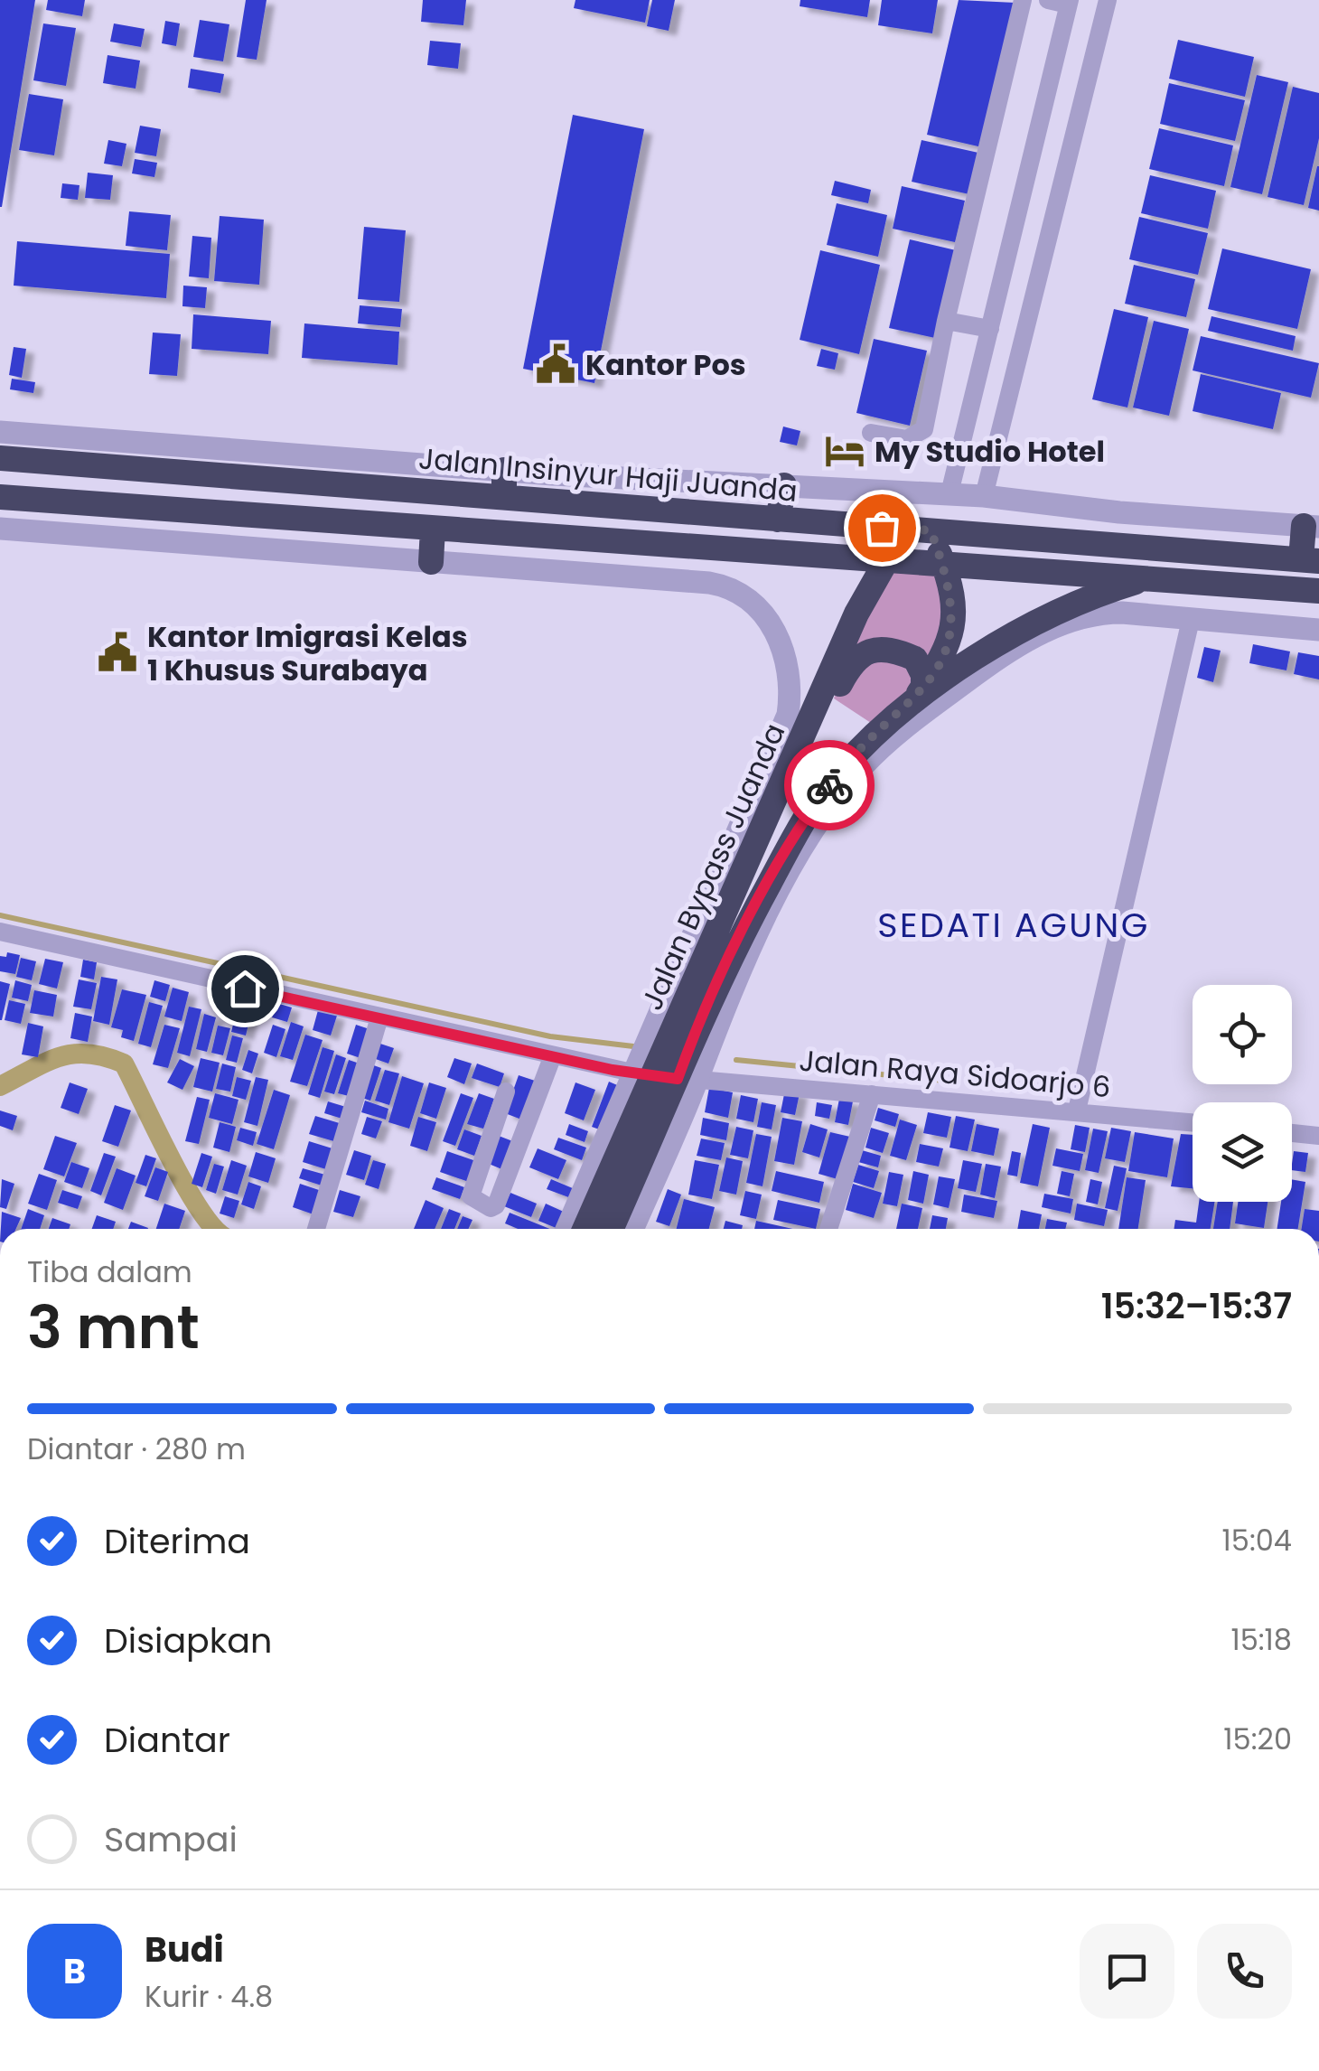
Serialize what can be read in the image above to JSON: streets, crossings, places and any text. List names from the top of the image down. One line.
{"streets":{"highway":["Jalan Insinyur Haji Juanda","Jalan Bypass Juanda"],"street":["Jalan Raya Sidoarjo 6"]},"crossings":[["Jalan Insinyur Haji Juanda","Jalan Bypass Juanda"],["Jalan Bypass Juanda","Jalan Raya Sidoarjo 6"]],"districts":["SEDATI AGUNG"],"places":{"public building":["Kantor Pos","Kantor Imigrasi Kelas 1 Khusus Surabaya"],"hotel":["My Studio Hotel"]},"page":{"heading":["3 mnt","Tiba dalam","15:32–15:37"],"panel":["Budi","Kurir · 4.8"],"bar":"Diantar · 280 m","list":[["Diterima","15:04"],["Disiapkan","15:18"],["Diantar","15:20"],"Sampai"],"round":"B"}}
